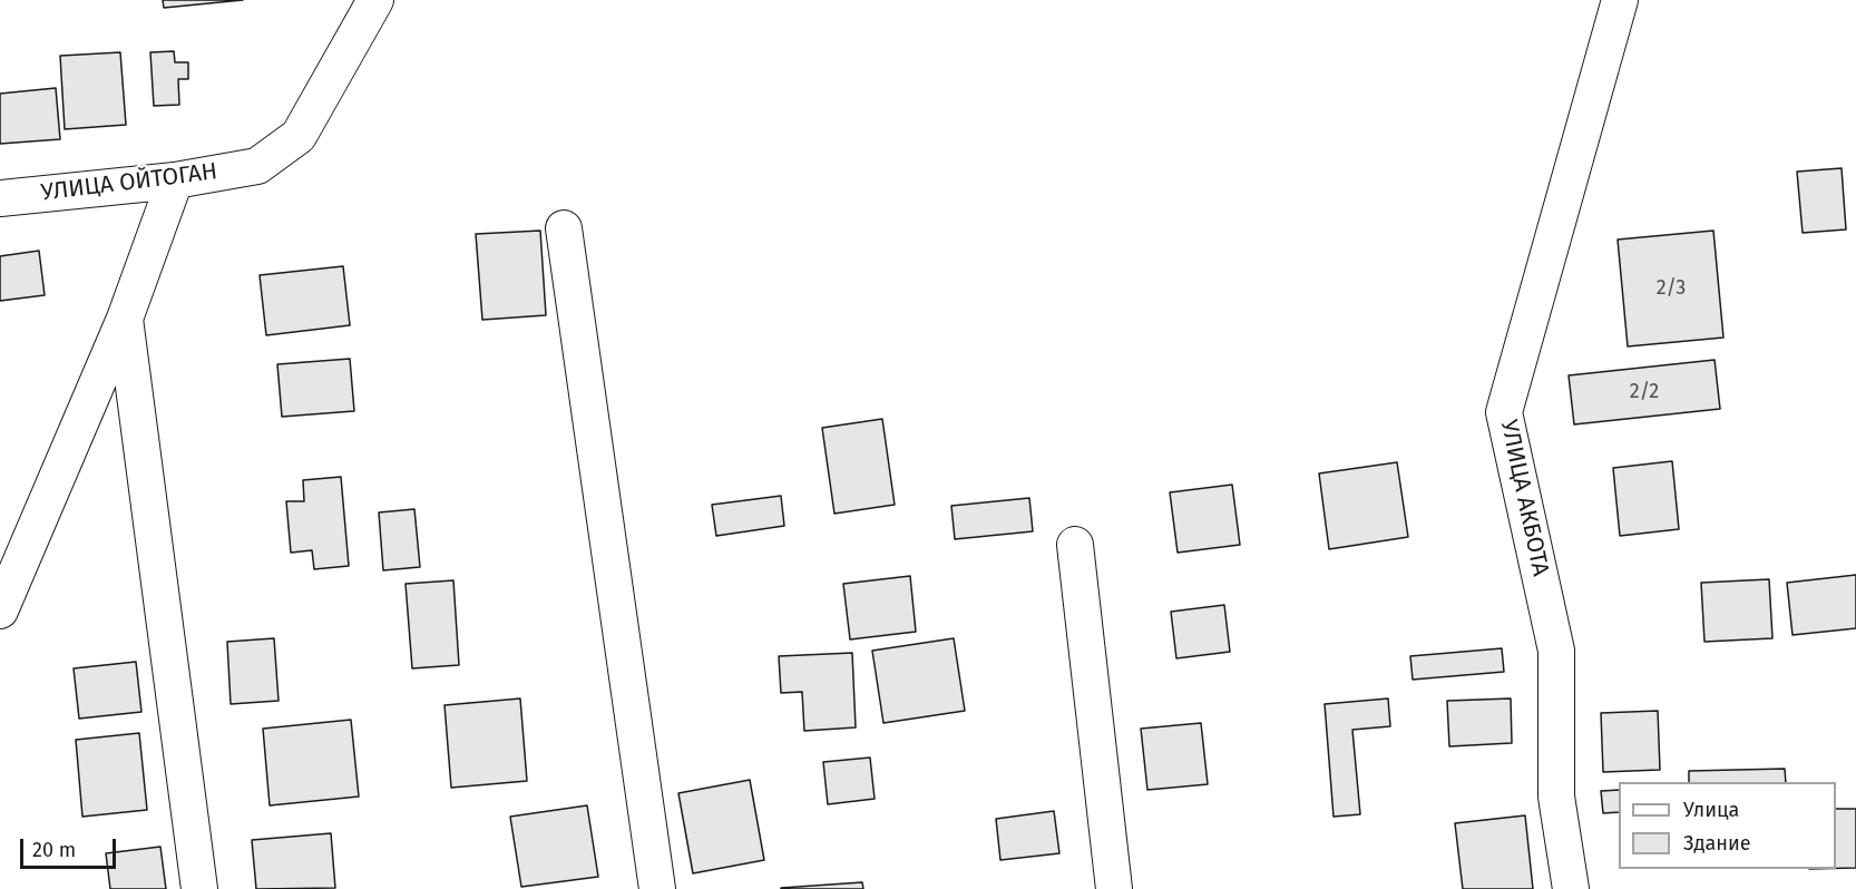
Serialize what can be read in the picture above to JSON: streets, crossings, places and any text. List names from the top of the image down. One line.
{"streets":{"street":["УЛИЦА ОЙТОГАН","УЛИЦА АКБОТА"]},"house_numbers":["2/3","2/2"],"legend":["Улица","Здание"],"scale_bar":"20 m"}
